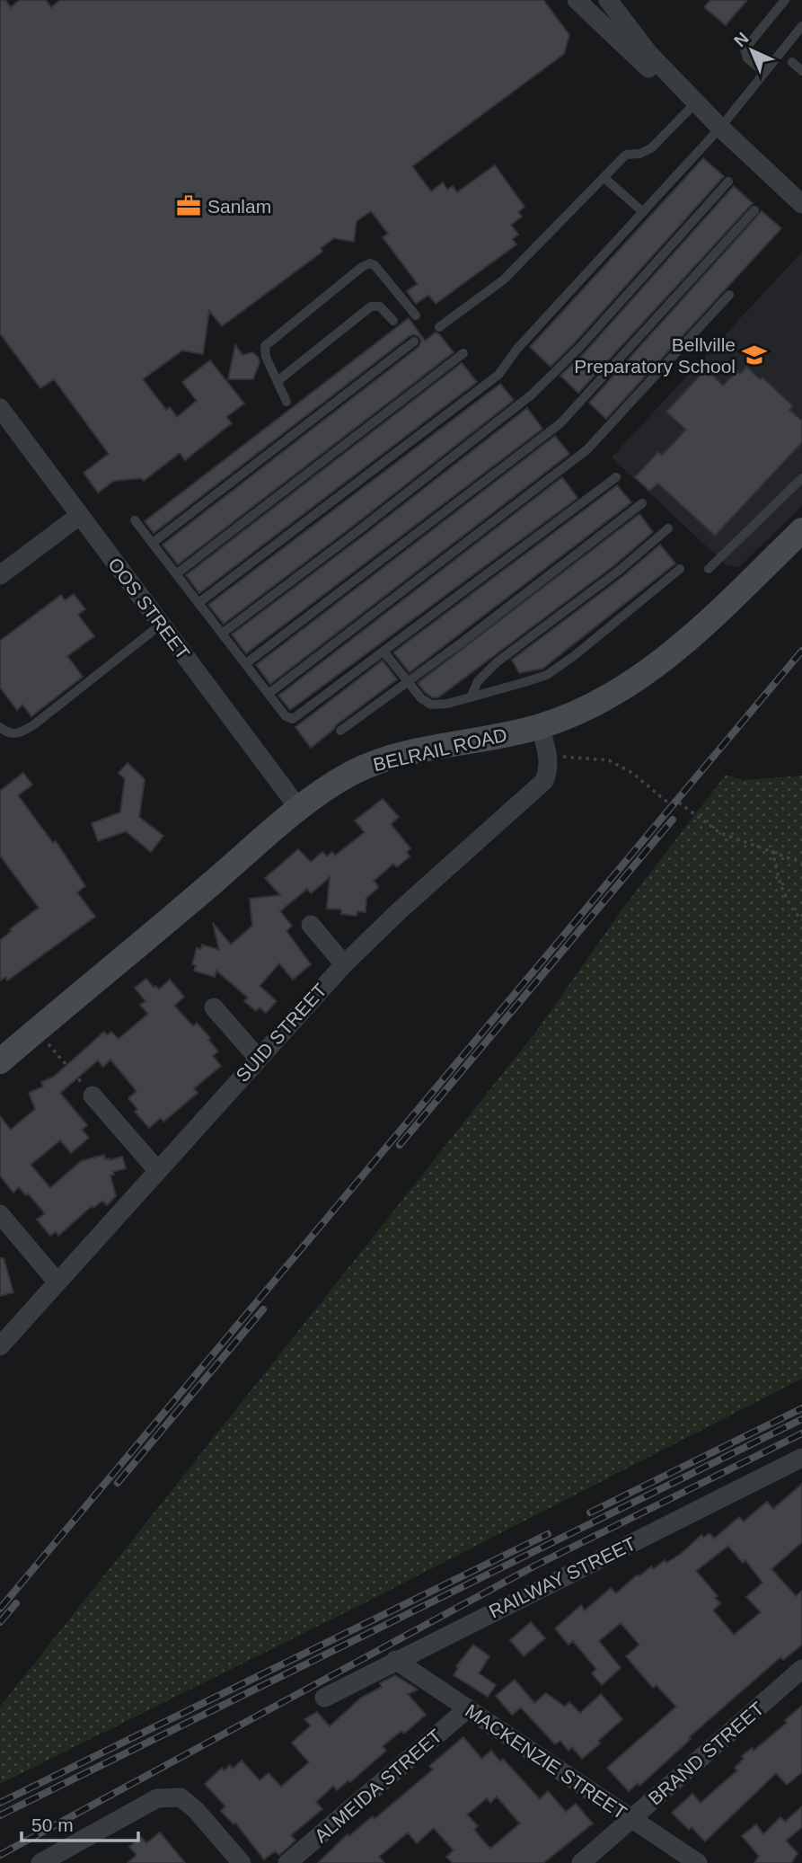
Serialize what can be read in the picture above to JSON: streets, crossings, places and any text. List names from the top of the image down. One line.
{"streets":{"street":["OOS STREET","BELRAIL ROAD","SUID STREET","RAILWAY STREET","BRAND STREET","MACKENZIE STREET","ALMEIDA STREET"]},"crossings":[["OOS STREET","BELRAIL ROAD"],["BELRAIL ROAD","SUID STREET"],["RAILWAY STREET","MACKENZIE STREET"],["BRAND STREET","MACKENZIE STREET"],["MACKENZIE STREET","ALMEIDA STREET"]],"places":{"office":["Sanlam"],"school or university":["Bellville Preparatory School"]},"scale_bar":"50 m","north":"top left"}
